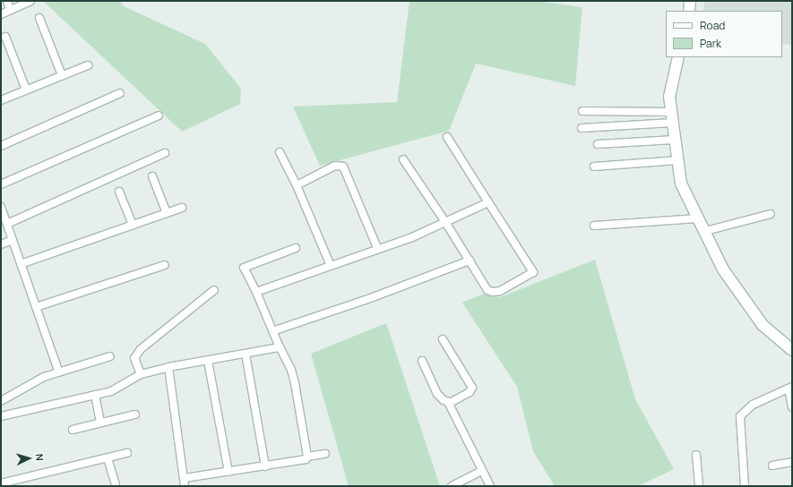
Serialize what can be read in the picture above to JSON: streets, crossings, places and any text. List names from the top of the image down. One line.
{"legend":["Road","Park"],"north":"right"}
